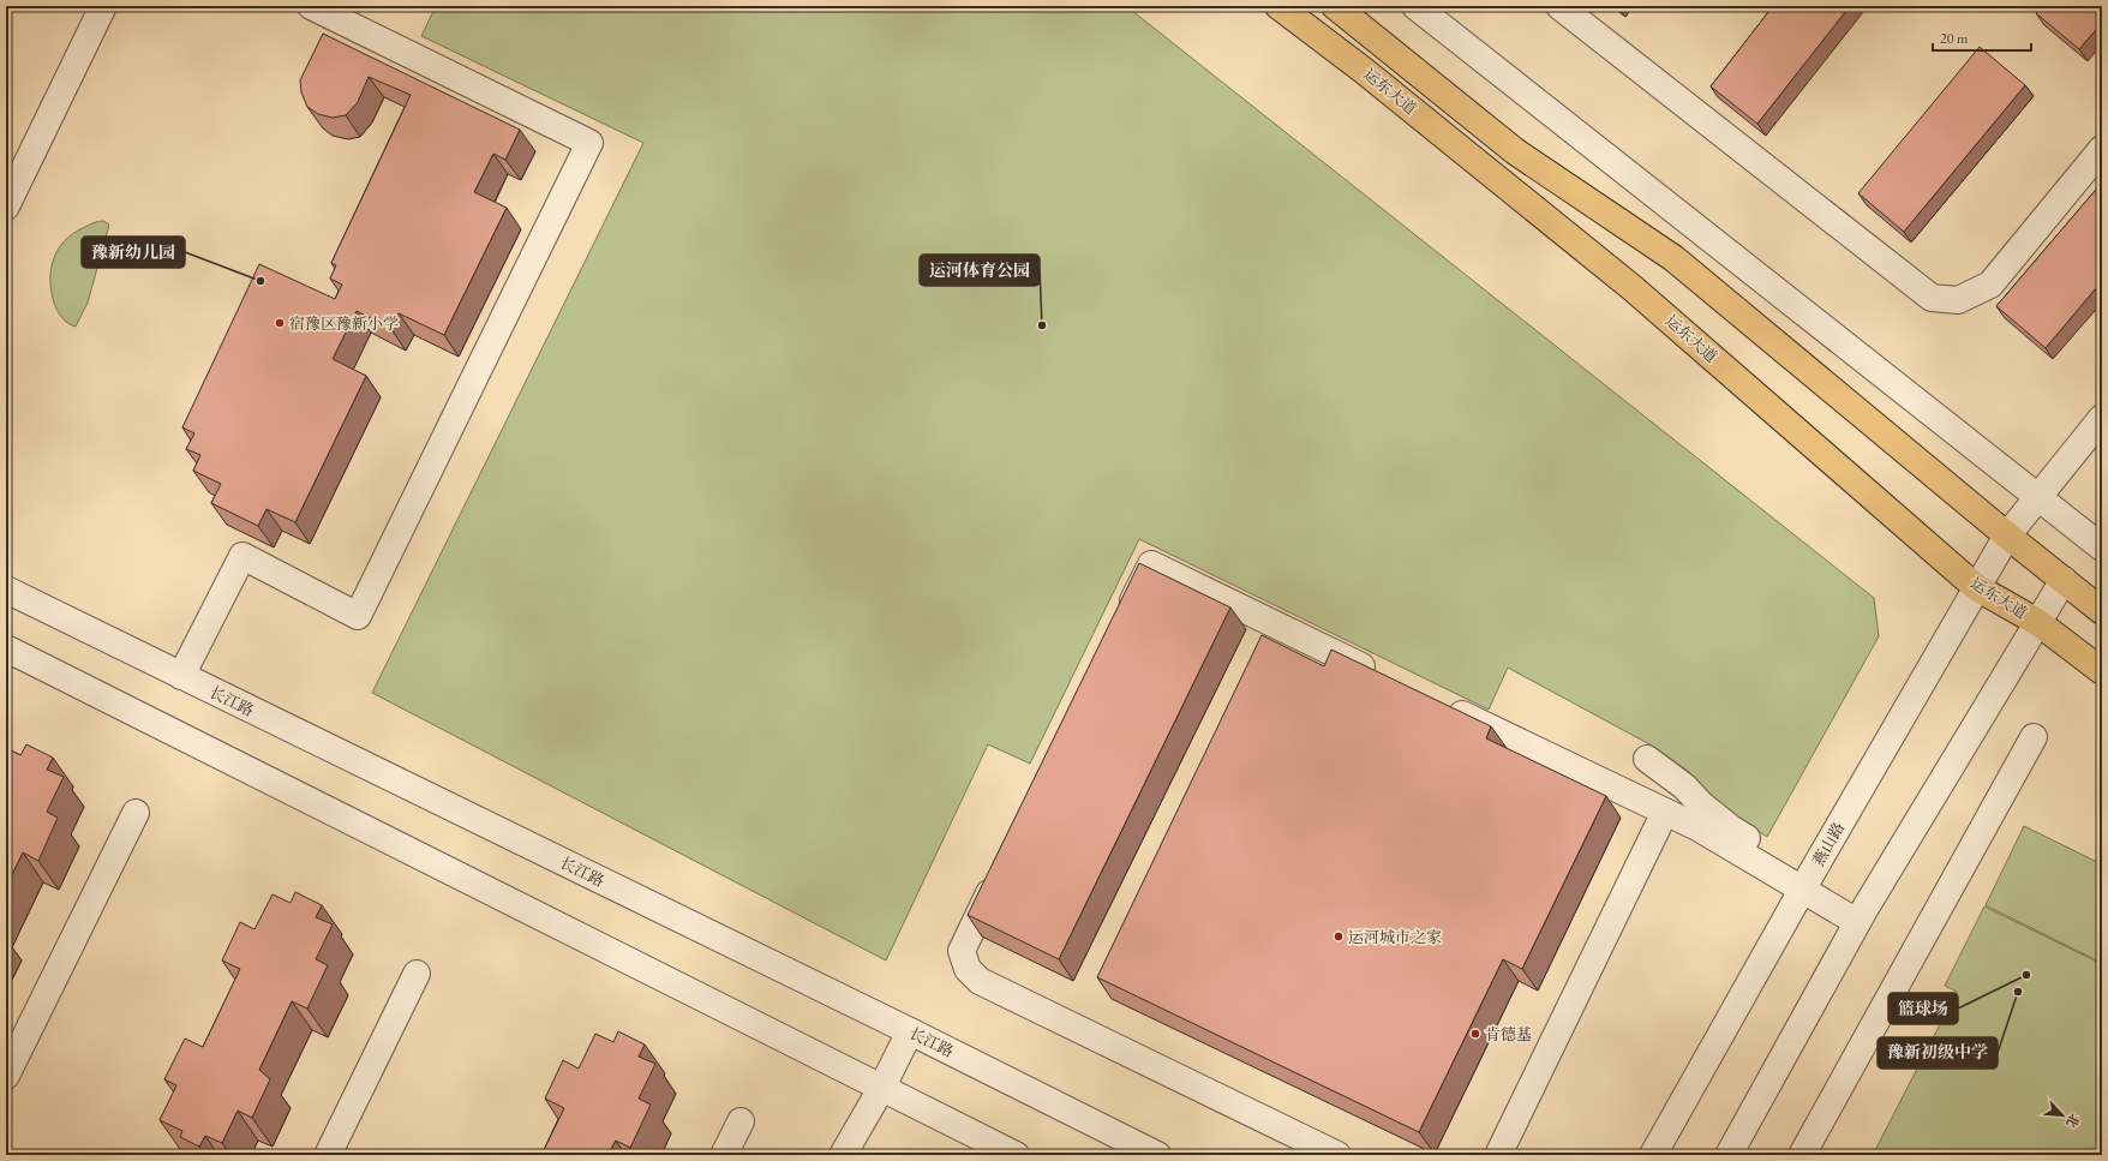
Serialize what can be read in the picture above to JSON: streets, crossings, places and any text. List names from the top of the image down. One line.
{"streets":{"main road":["运东大道"],"street":["长江路","燕山路"]},"crossings":[["运东大道","燕山路"]],"places":["豫新幼儿园","宿豫区豫新小学","运河体育公园","运河城市之家","篮球场","豫新初级中学","肯德基"],"scale_bar":"20 m","north":"bottom right"}
